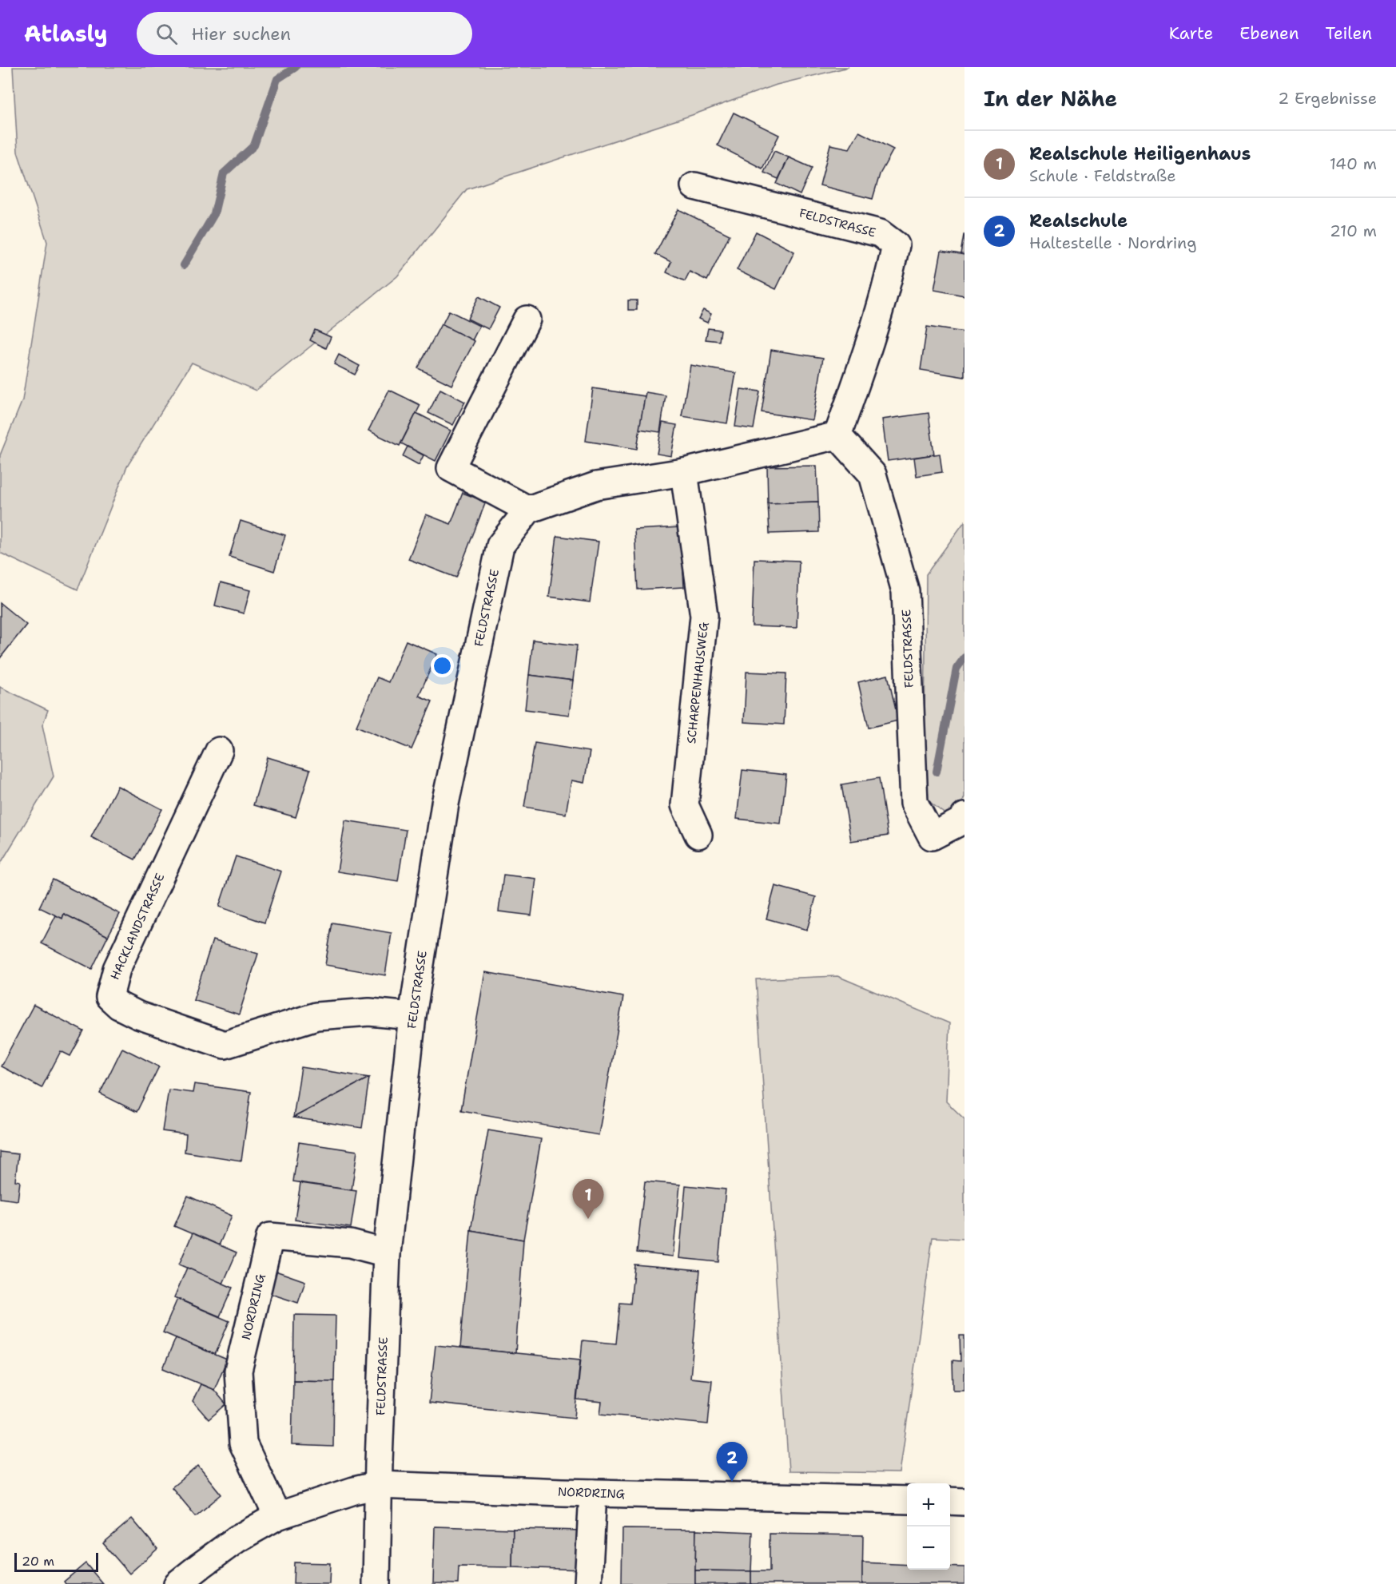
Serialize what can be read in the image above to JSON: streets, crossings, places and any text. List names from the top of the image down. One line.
{"streets":{"street":["FELDSTRASSE","SCHARPENHAUSWEG","HACKLANDSTRASSE","NORDRING"]},"crossings":[["FELDSTRASSE","HACKLANDSTRASSE"],["FELDSTRASSE","NORDRING"]],"scale_bar":"20 m","page":{"header":"Atlasly","search":"Hier suchen","nav":["Karte","Ebenen","Teilen"],"heading":["In der Nähe","2 Ergebnisse"],"list":[{"mark":"1","name":"Realschule Heiligenhaus","note":"Schule · Feldstraße","value":"140 m"},{"mark":"2","name":"Realschule","note":"Haltestelle · Nordring","value":"210 m"}],"pins":["1","2"],"map_buttons":["+","−"],"scale":"20 m"}}
